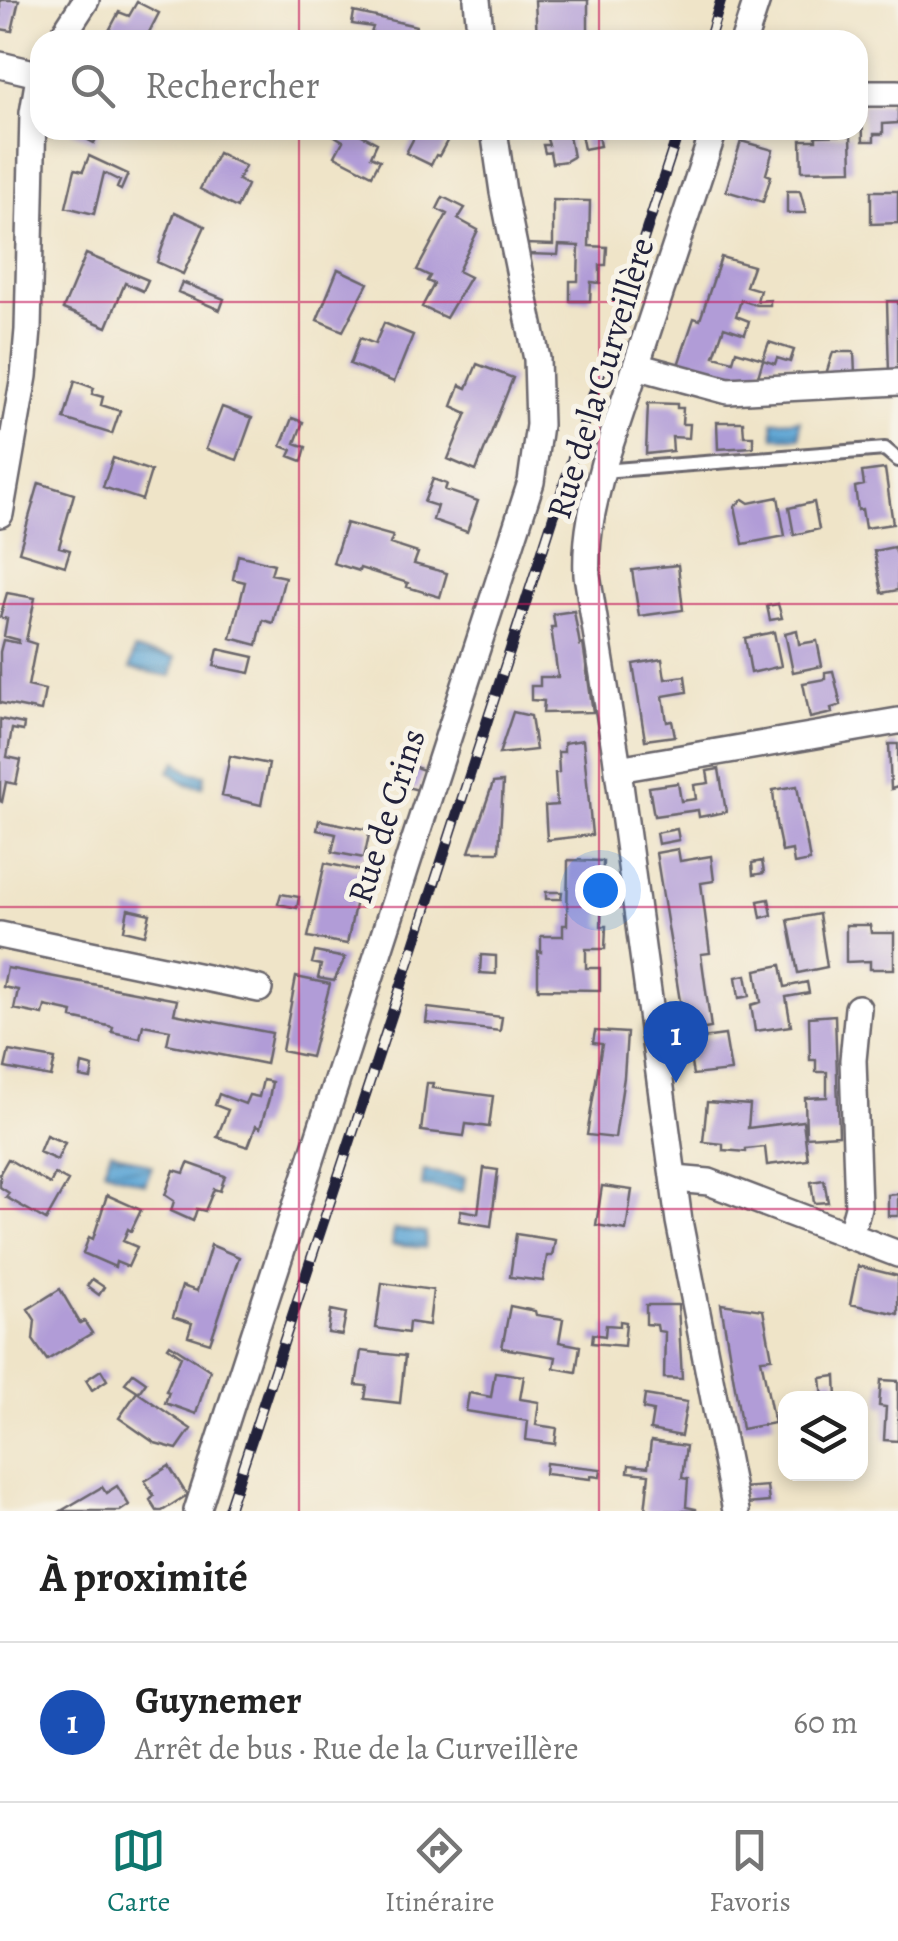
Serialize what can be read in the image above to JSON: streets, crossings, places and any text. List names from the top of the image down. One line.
{"streets":{"street":["Rue de la Curveillère","Rue de Crins"]},"page":{"search":"Rechercher","pins":"1","heading":"À proximité","list":[{"mark":"1","name":"Guynemer","note":"Arrêt de bus · Rue de la Curveillère","value":"60 m"}],"nav":["Carte","Itinéraire","Favoris"]}}
